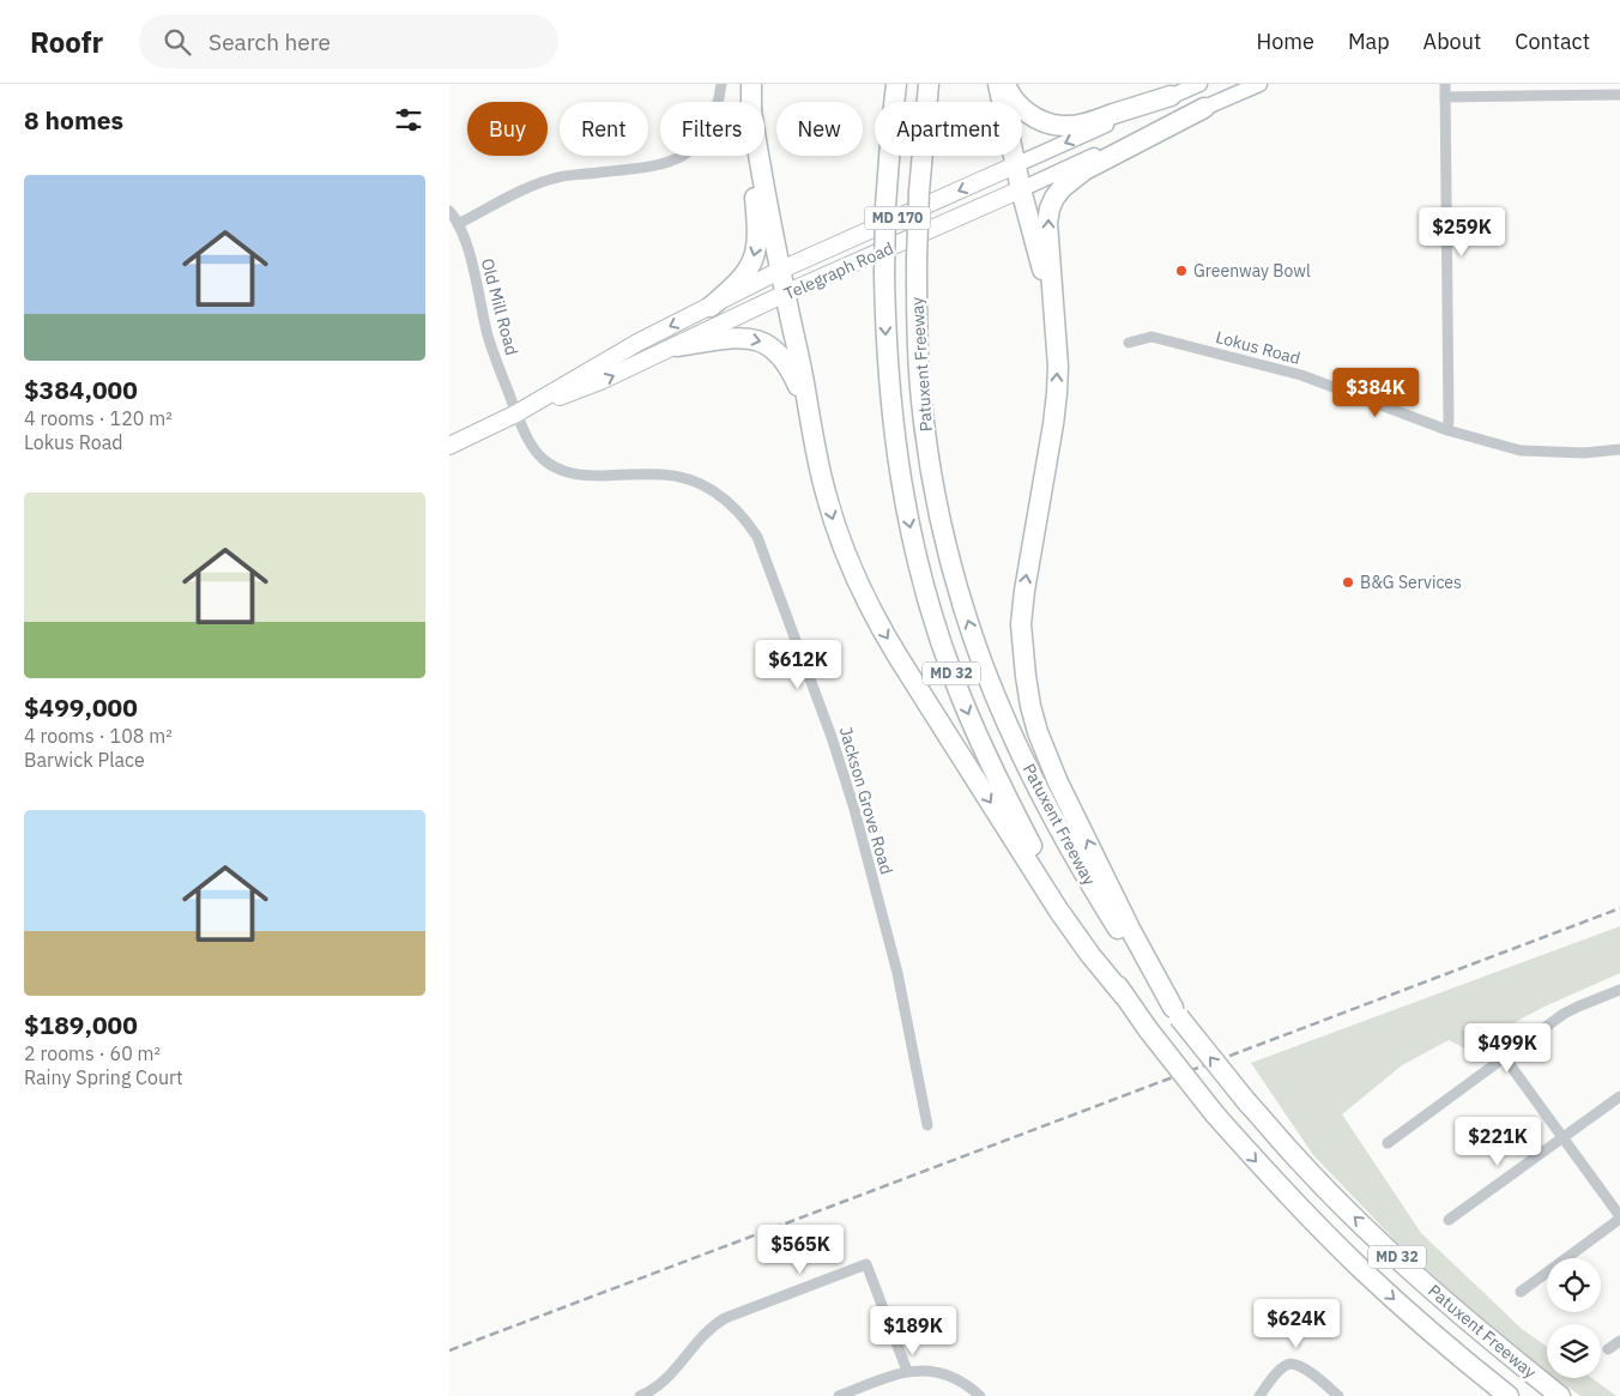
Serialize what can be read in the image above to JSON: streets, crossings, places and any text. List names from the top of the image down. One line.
{"streets":{"highway":["Patuxent Freeway","MD 32"],"main road":["MD 170","Telegraph Road"],"street":["Old Mill Road","Lokus Road","Jackson Grove Road"]},"crossings":[["Telegraph Road","Old Mill Road"],["Telegraph Road","Jackson Grove Road"],["Old Mill Road","Jackson Grove Road"]],"places":["Greenway Bowl","B&G Services"],"page":{"header":"Roofr","search":"Search here","nav":["Home","Map","About","Contact"],"heading":"8 homes","chip":["Buy","Rent","Filters","New","Apartment"],"list":[{"name":"$384,000","note":"4 rooms · 120 m² · Lokus Road"},{"name":"$499,000","note":"4 rooms · 108 m² · Barwick Place"},{"name":"$189,000","note":"2 rooms · 60 m² · Rainy Spring Court"}],"price":["$259K","$384K","$612K","$499K","$221K","$565K","$624K","$189K"]}}
